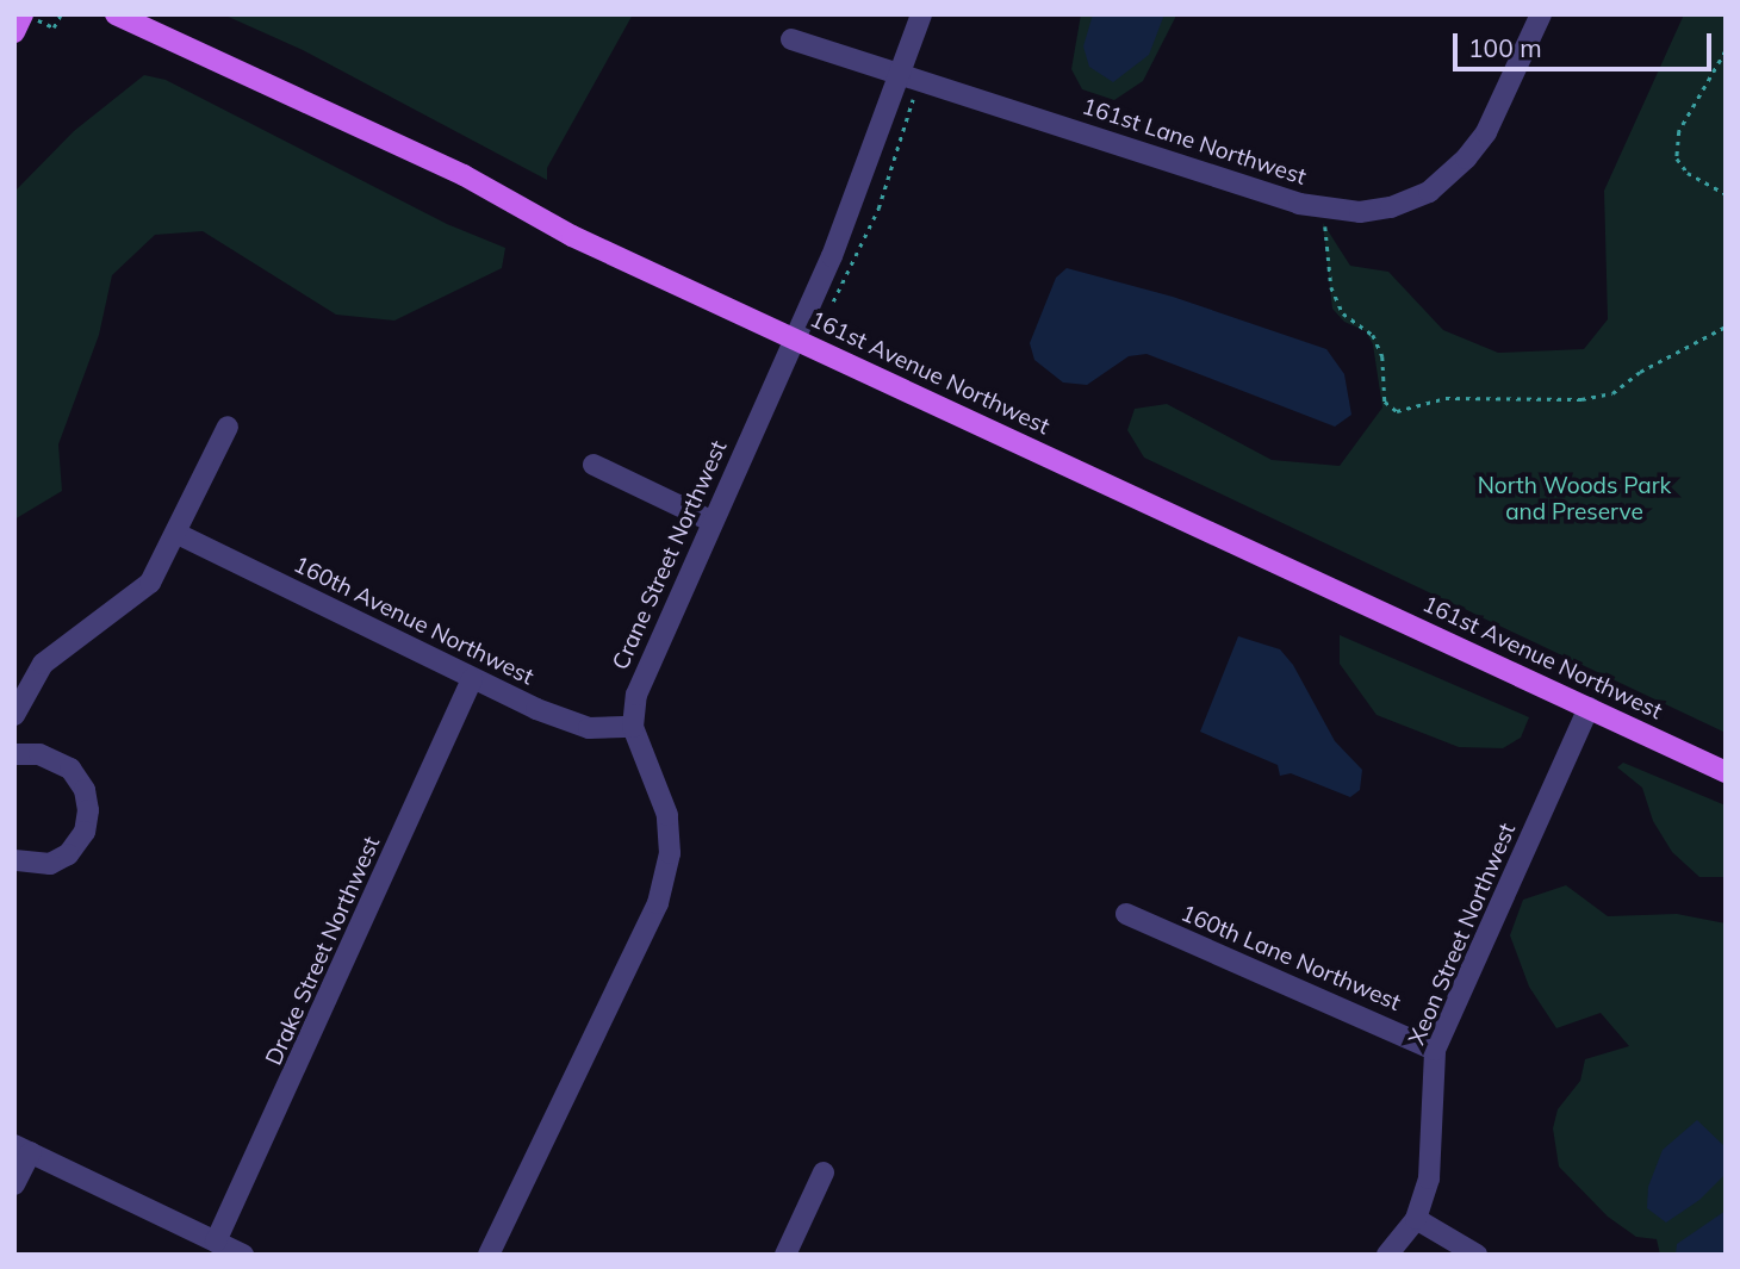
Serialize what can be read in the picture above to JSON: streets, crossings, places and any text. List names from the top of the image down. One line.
{"streets":{"main road":["161st Avenue Northwest"],"street":["161st Lane Northwest","Crane Street Northwest","160th Avenue Northwest","Xeon Street Northwest","Drake Street Northwest","160th Lane Northwest"]},"crossings":[["161st Lane Northwest","Crane Street Northwest"],["161st Avenue Northwest","Crane Street Northwest"],["161st Avenue Northwest","Xeon Street Northwest"],["Crane Street Northwest","160th Avenue Northwest"],["160th Avenue Northwest","Drake Street Northwest"],["Xeon Street Northwest","160th Lane Northwest"]],"parks":["North Woods Park and Preserve"],"scale_bar":"100 m"}
